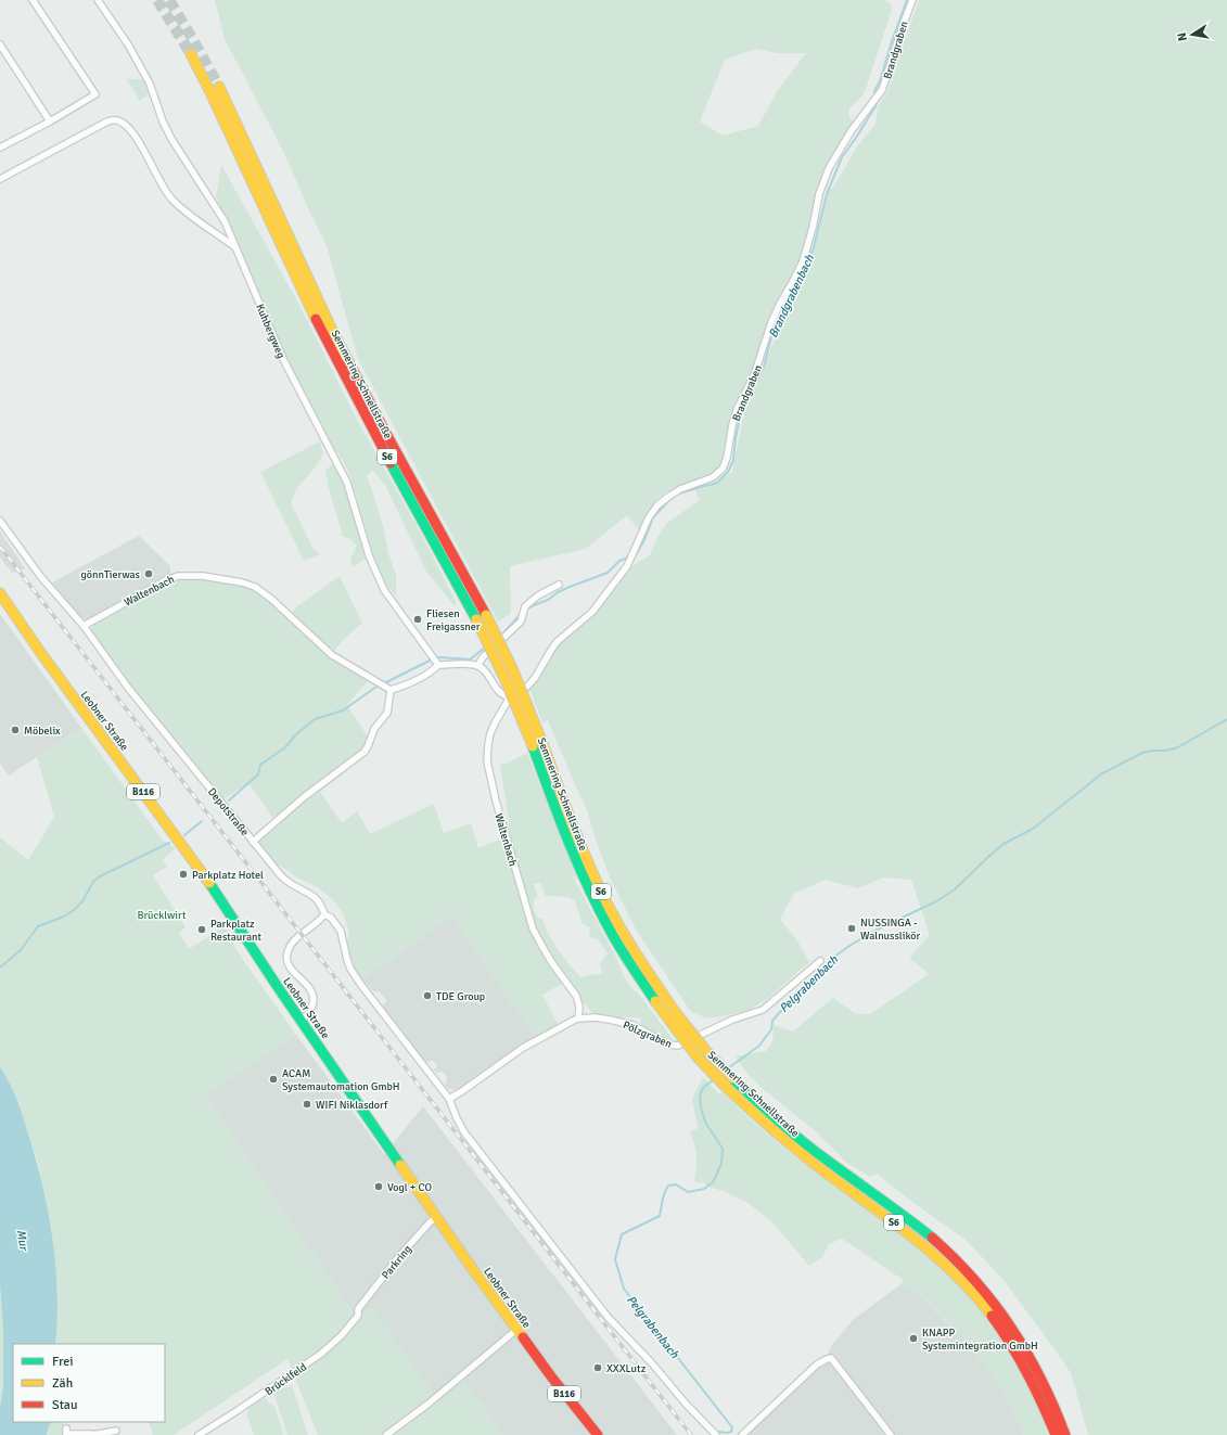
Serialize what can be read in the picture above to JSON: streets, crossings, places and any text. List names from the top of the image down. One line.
{"streets":{"main road":["Semmering Schnellstraße","S6","Leobner Straße","B116"],"street":["Brandgraben","Kuhbergweg","Waltenbach","Depotstraße","Pölzgraben","Parkring","Brücklfeld"]},"crossings":[["Brandgraben","Waltenbach"],["Waltenbach","Depotstraße"],["Waltenbach","Pölzgraben"],["Leobner Straße","Parkring"],["Depotstraße","Pölzgraben"],["Parkring","Brücklfeld"]],"water":["Brandgrabenbach","Pelgrabenbach","Mur"],"parks":["Brücklwirt"],"places":["gönnTierwas","Fliesen Freigassner","Möbelix","Parkplatz Hotel","NUSSINGA - Walnusslikör","Parkplatz Restaurant","TDE Group","ACAM Systemautomation GmbH","WIFI Niklasdorf","Vogl + CO","KNAPP Systemintegration GmbH","XXXLutz"],"legend":["Frei","Zäh","Stau"],"north":"left"}
